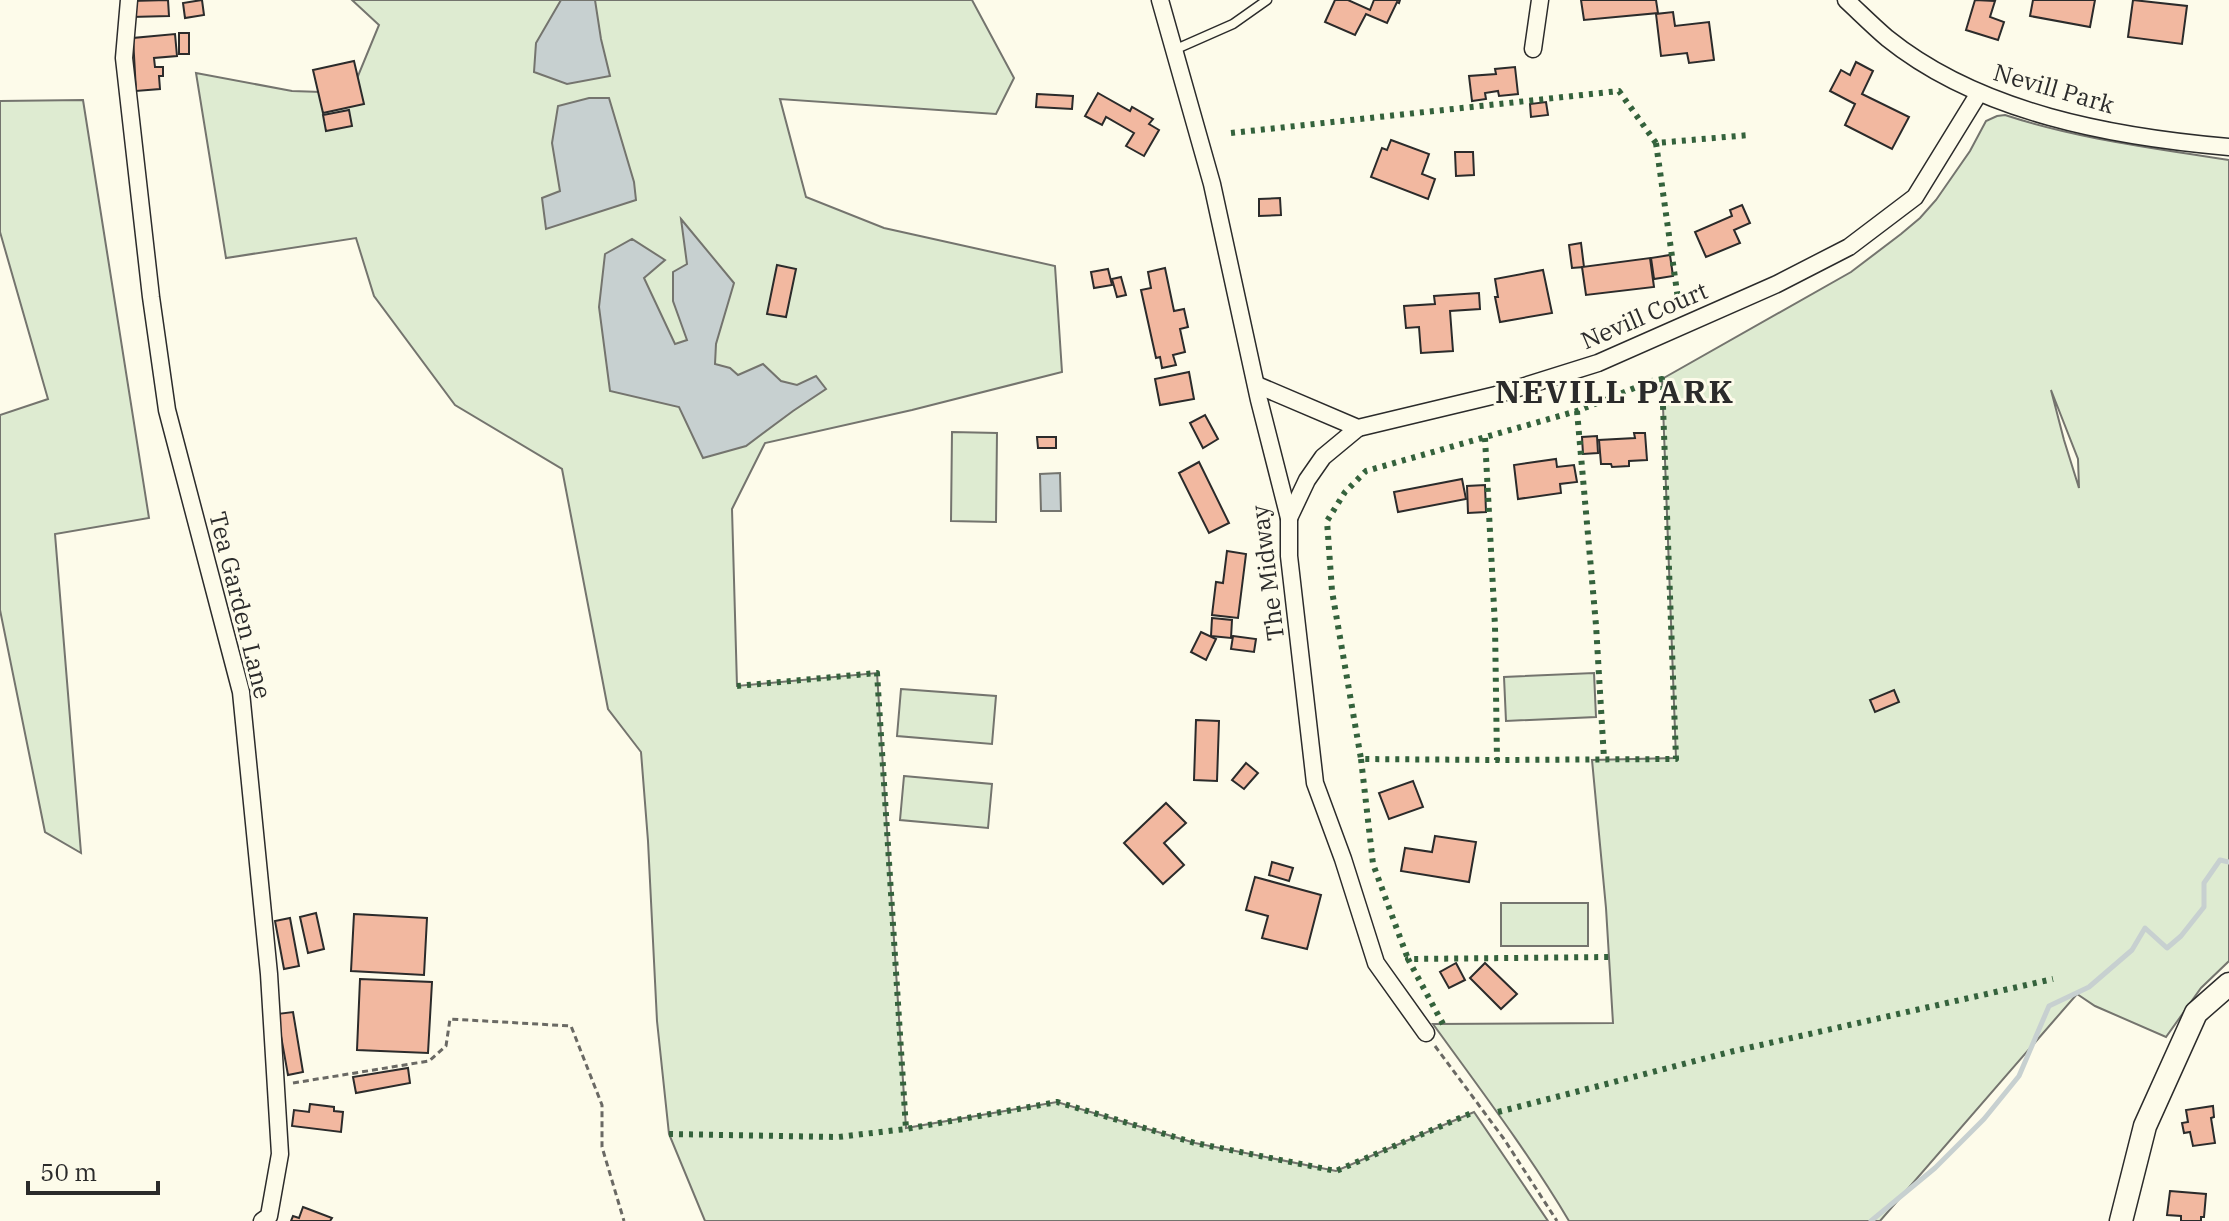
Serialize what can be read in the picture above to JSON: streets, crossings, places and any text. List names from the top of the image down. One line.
{"streets":{"street":["Nevill Park","Nevill Court","The Midway","Tea Garden Lane"]},"crossings":[["Nevill Park","Nevill Court"]],"districts":["NEVILL PARK"],"scale_bar":"50 m"}
